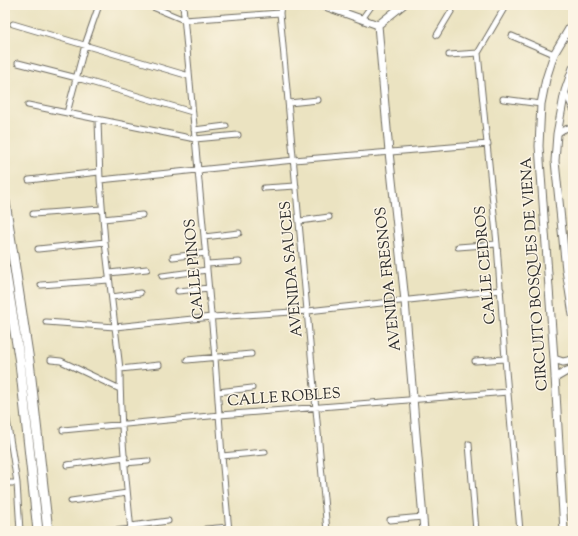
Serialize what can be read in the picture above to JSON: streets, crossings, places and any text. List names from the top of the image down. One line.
{"streets":{"main road":["CIRCUITO BOSQUES DE VIENA","AVENIDA FRESNOS"],"street":["CALLE CEDROS","CALLE PINOS","AVENIDA SAUCES","CALLE ROBLES"]},"crossings":[["CALLE CEDROS","CALLE ROBLES"],["CALLE PINOS","CALLE ROBLES"],["AVENIDA SAUCES","CALLE ROBLES"],["AVENIDA FRESNOS","CALLE ROBLES"]]}
